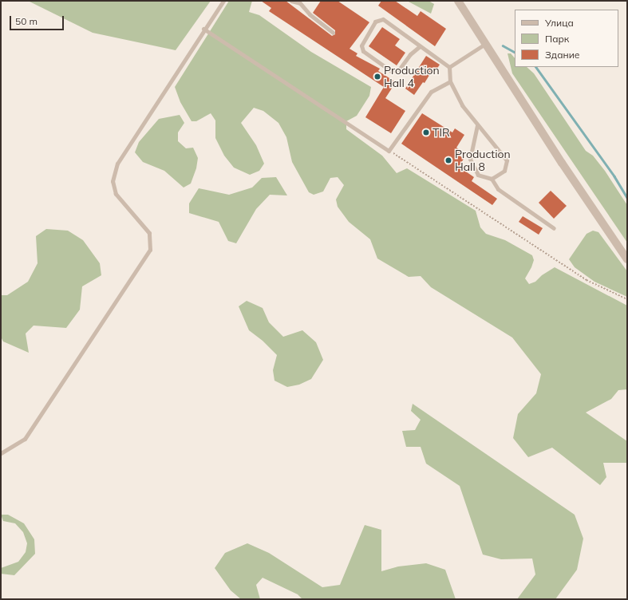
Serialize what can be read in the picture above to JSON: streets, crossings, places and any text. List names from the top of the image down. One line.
{"places":["Production Hall 4","TIR","Production Hall 8"],"legend":["Улица","Парк","Здание"],"scale_bar":"50 m"}
